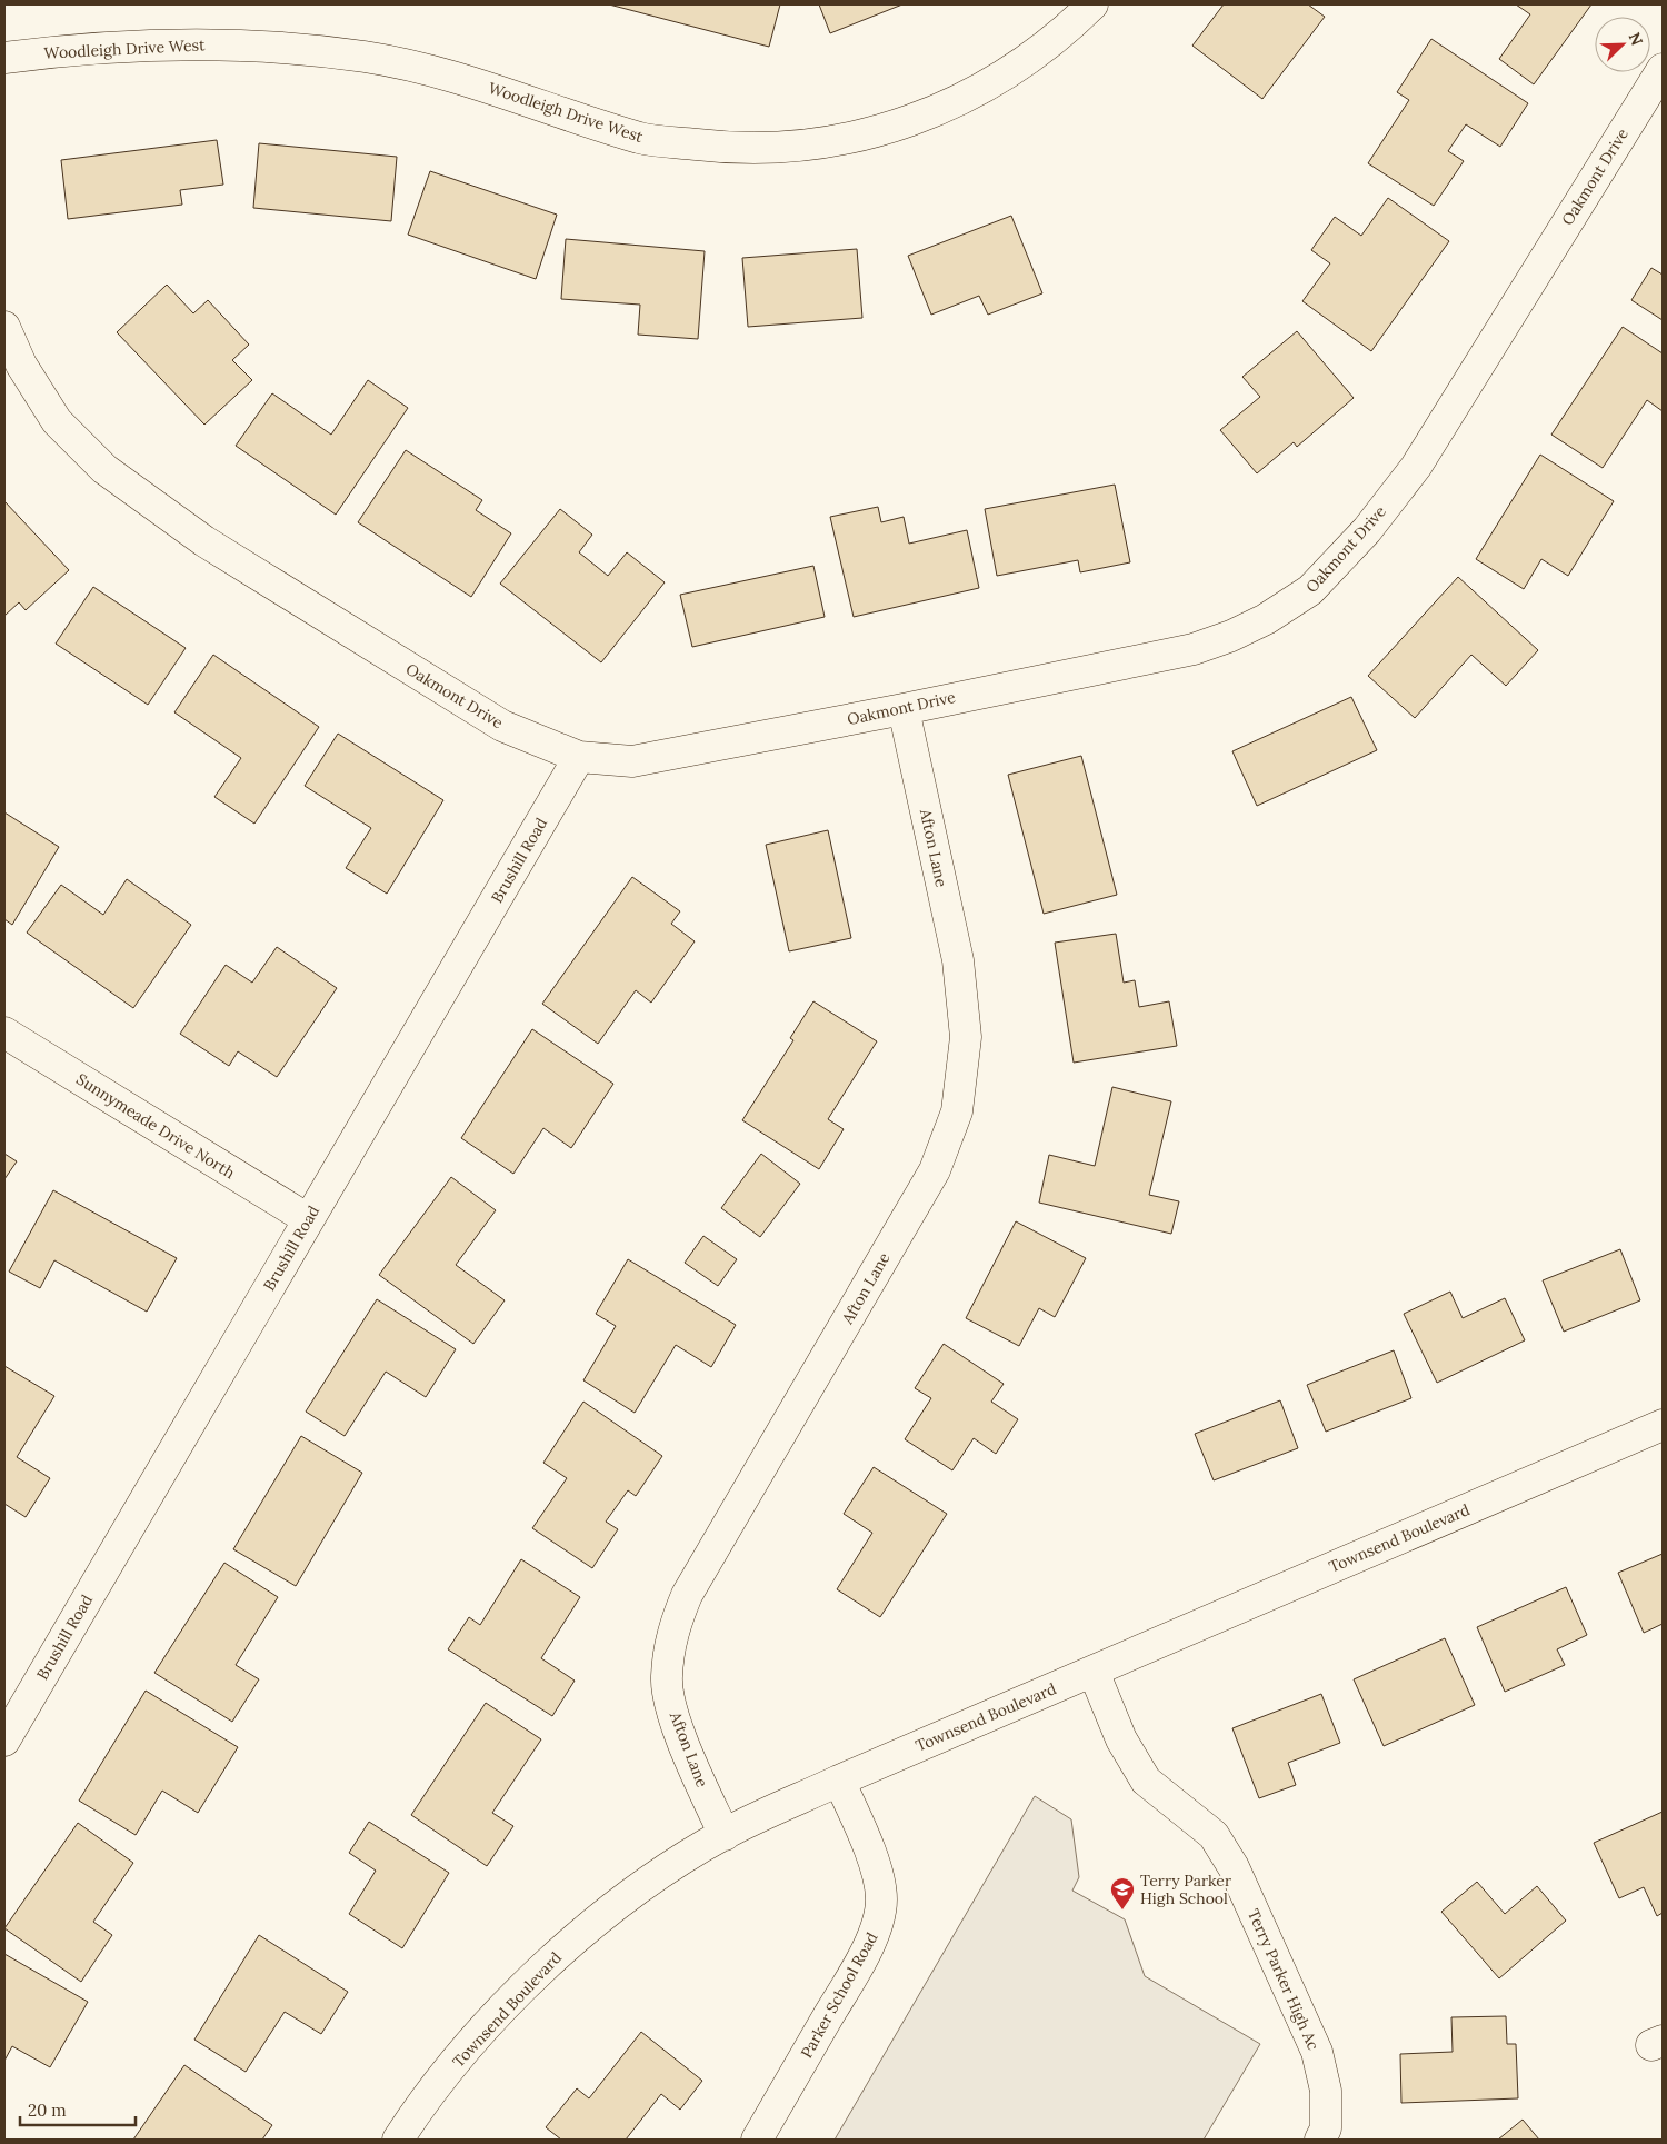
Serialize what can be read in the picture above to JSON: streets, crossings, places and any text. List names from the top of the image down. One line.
{"streets":{"street":["Woodleigh Drive West","Oakmont Drive","Afton Lane","Brushill Road","Sunnymeade Drive North","Townsend Boulevard","Terry Parker High Ac","Parker School Road"]},"crossings":[["Oakmont Drive","Afton Lane"],["Oakmont Drive","Brushill Road"],["Afton Lane","Townsend Boulevard"],["Brushill Road","Sunnymeade Drive North"],["Townsend Boulevard","Terry Parker High Ac"],["Townsend Boulevard","Parker School Road"]],"places":{"school or university":["Terry Parker High School"]},"scale_bar":"20 m","north":"top right"}
